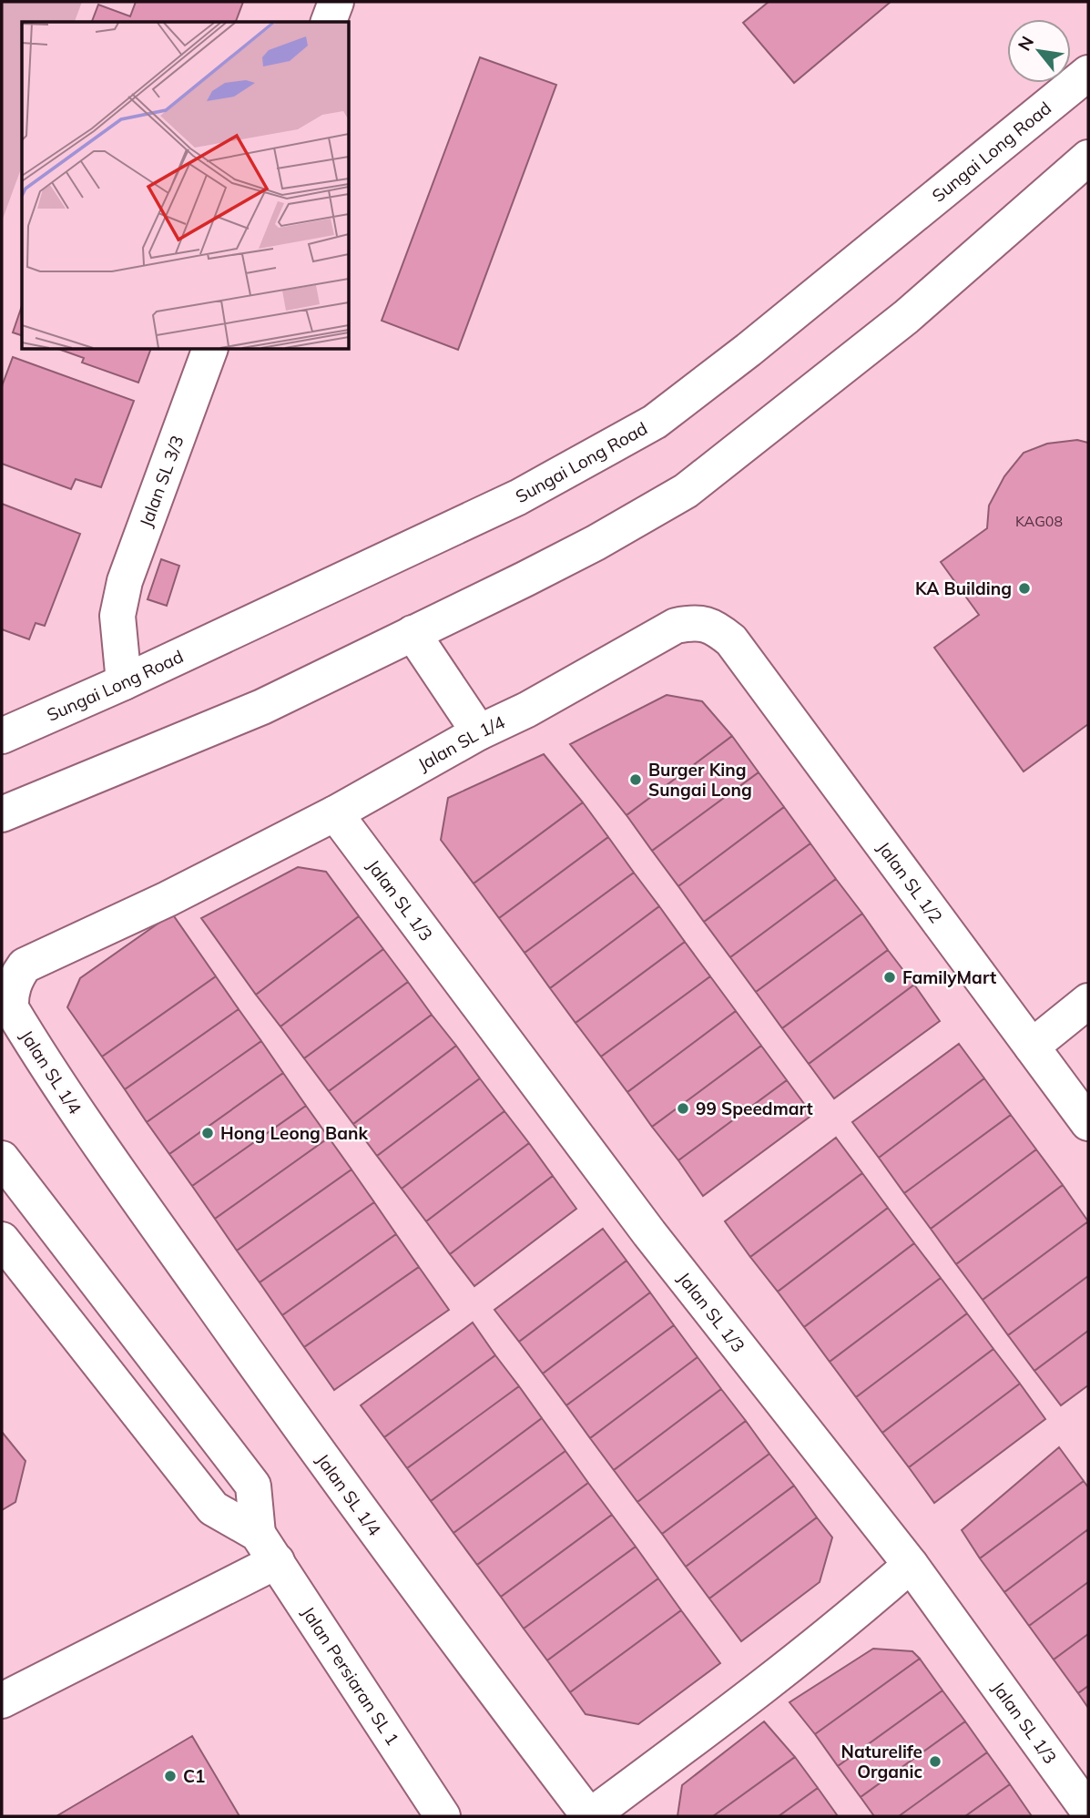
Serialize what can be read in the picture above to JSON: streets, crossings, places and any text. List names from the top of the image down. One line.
{"streets":{"street":["Sungai Long Road","Jalan SL 3/3","Jalan SL 1/4","Jalan SL 1/2","Jalan SL 1/3","Jalan Persiaran SL 1"]},"crossings":[["Sungai Long Road","Jalan SL 3/3"],["Jalan SL 1/4","Jalan SL 1/2"],["Jalan SL 1/4","Jalan SL 1/3"]],"places":["KA Building","Burger King Sungai Long","FamilyMart","99 Speedmart","Hong Leong Bank","Naturelife Organic","C1"],"house_numbers":["KAG08"],"north":"top left"}
